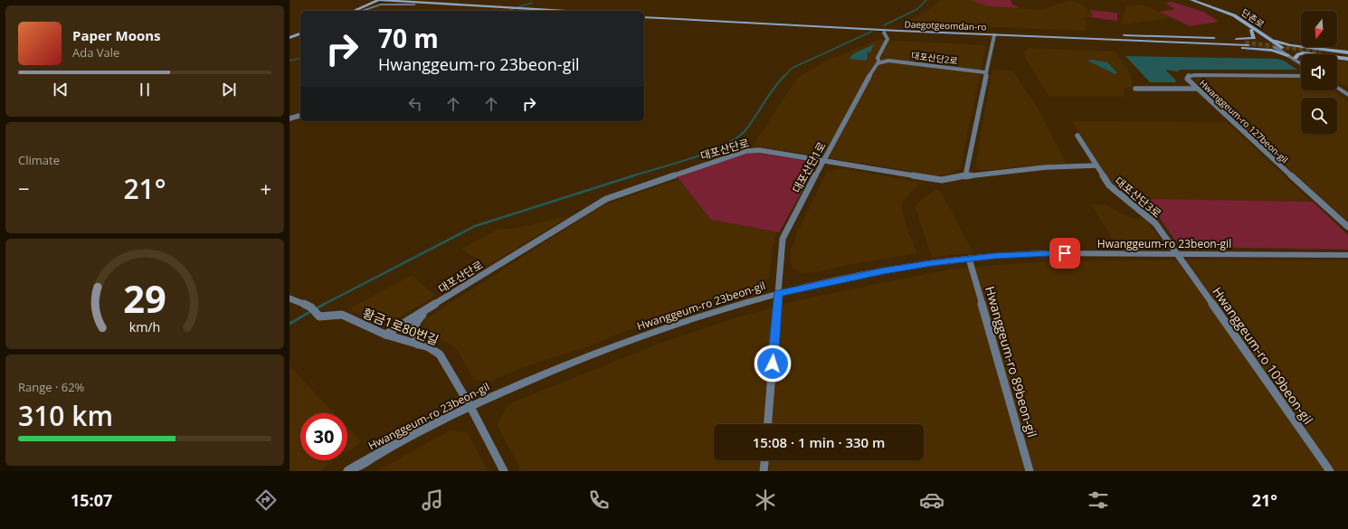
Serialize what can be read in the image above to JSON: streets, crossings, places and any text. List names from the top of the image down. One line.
{"streets":{"main road":["단촌로","Daegotgeomdan-ro"],"street":["대포산단2로","Hwanggeum-ro 127beon-gil","대포산단로","대포산단1로","대포산단3로","Hwanggeum-ro 23beon-gil","황금1로80번길","Hwanggeum-ro 109beon-gil","Hwanggeum-ro 89beon-gil"]},"crossings":[["대포산단2로","대포산단1로"],["대포산단로","대포산단1로"],["대포산단로","대포산단3로"],["대포산단로","황금1로80번길"],["대포산단1로","Hwanggeum-ro 23beon-gil"],["대포산단3로","Hwanggeum-ro 23beon-gil"],["대포산단3로","Hwanggeum-ro 109beon-gil"],["Hwanggeum-ro 23beon-gil","황금1로80번길"],["Hwanggeum-ro 23beon-gil","Hwanggeum-ro 109beon-gil"],["Hwanggeum-ro 23beon-gil","Hwanggeum-ro 89beon-gil"]],"north":"bottom","page":{"turn":["70 m","Hwanggeum-ro 23beon-gil"],"song":["Paper Moons","Ada Vale"],"tile":["Climate",["Range · 62%","310 km"]],"heat":["−","21°","+"],"limit":"30","trip":"15:08 · 1 min · 330 m","tabs":["15:07","21°"],"gauge":["29","km/h"]}}
